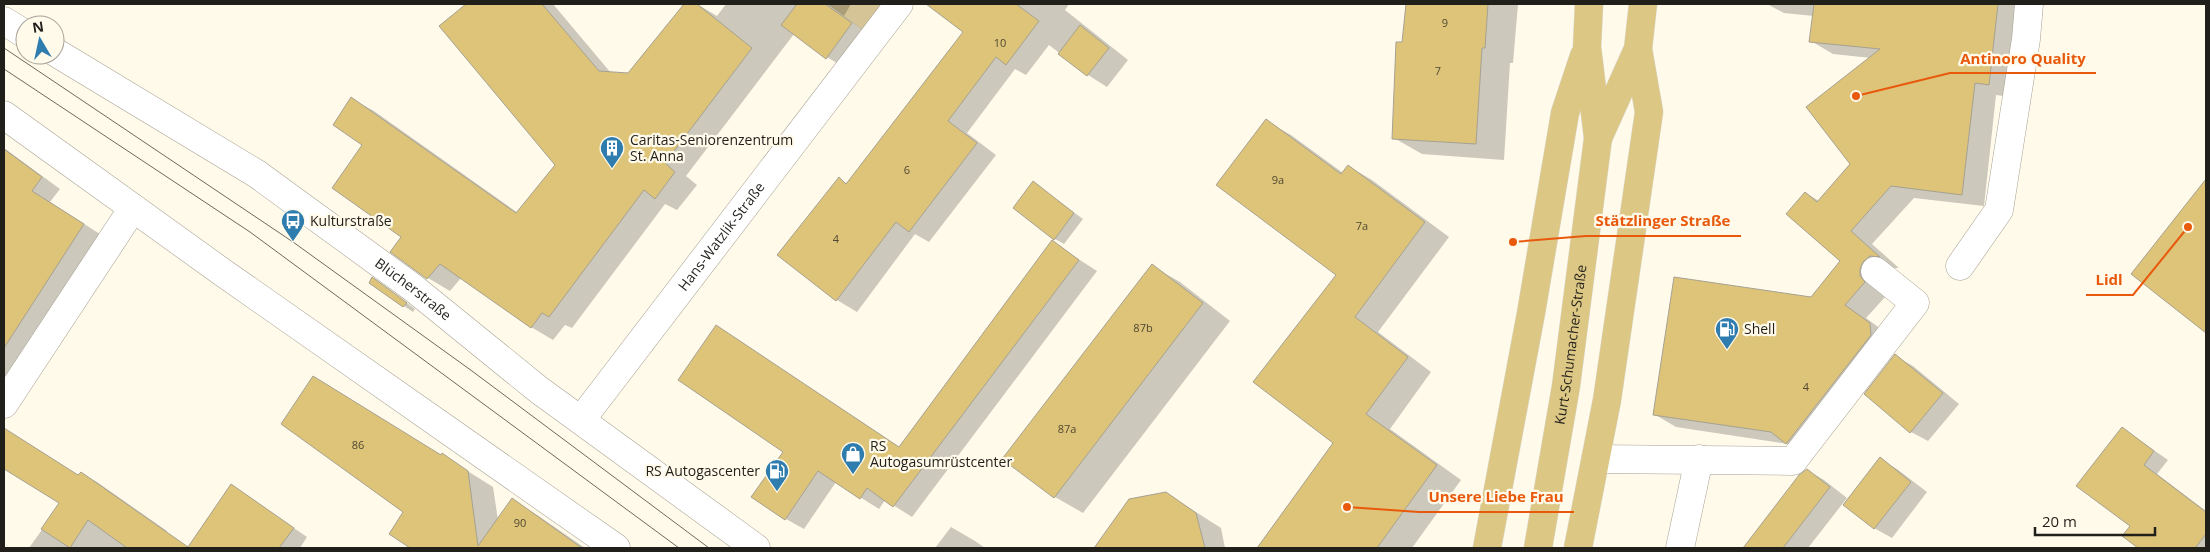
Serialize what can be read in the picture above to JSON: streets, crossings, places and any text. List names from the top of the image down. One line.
{"streets":{"main road":["Kurt-Schumacher-Straße"],"street":["Hans-Watzlik-Straße","Blücherstraße"]},"crossings":[["Hans-Watzlik-Straße","Blücherstraße"]],"places":{"other":["Antinoro Quality","Lidl","Stätzlinger Straße","Unsere Liebe Frau"],"building":["Caritas-Seniorenzentrum St. Anna"],"bus stop":["Kulturstraße"],"fuel station":["Shell","RS Autogascenter"],"shop":["RS Autogasumrüstcenter"]},"house_numbers":["9","10","7","6","9a","7a","4","87b","4","87a","86","90"],"scale_bar":"20 m","north":"top"}
